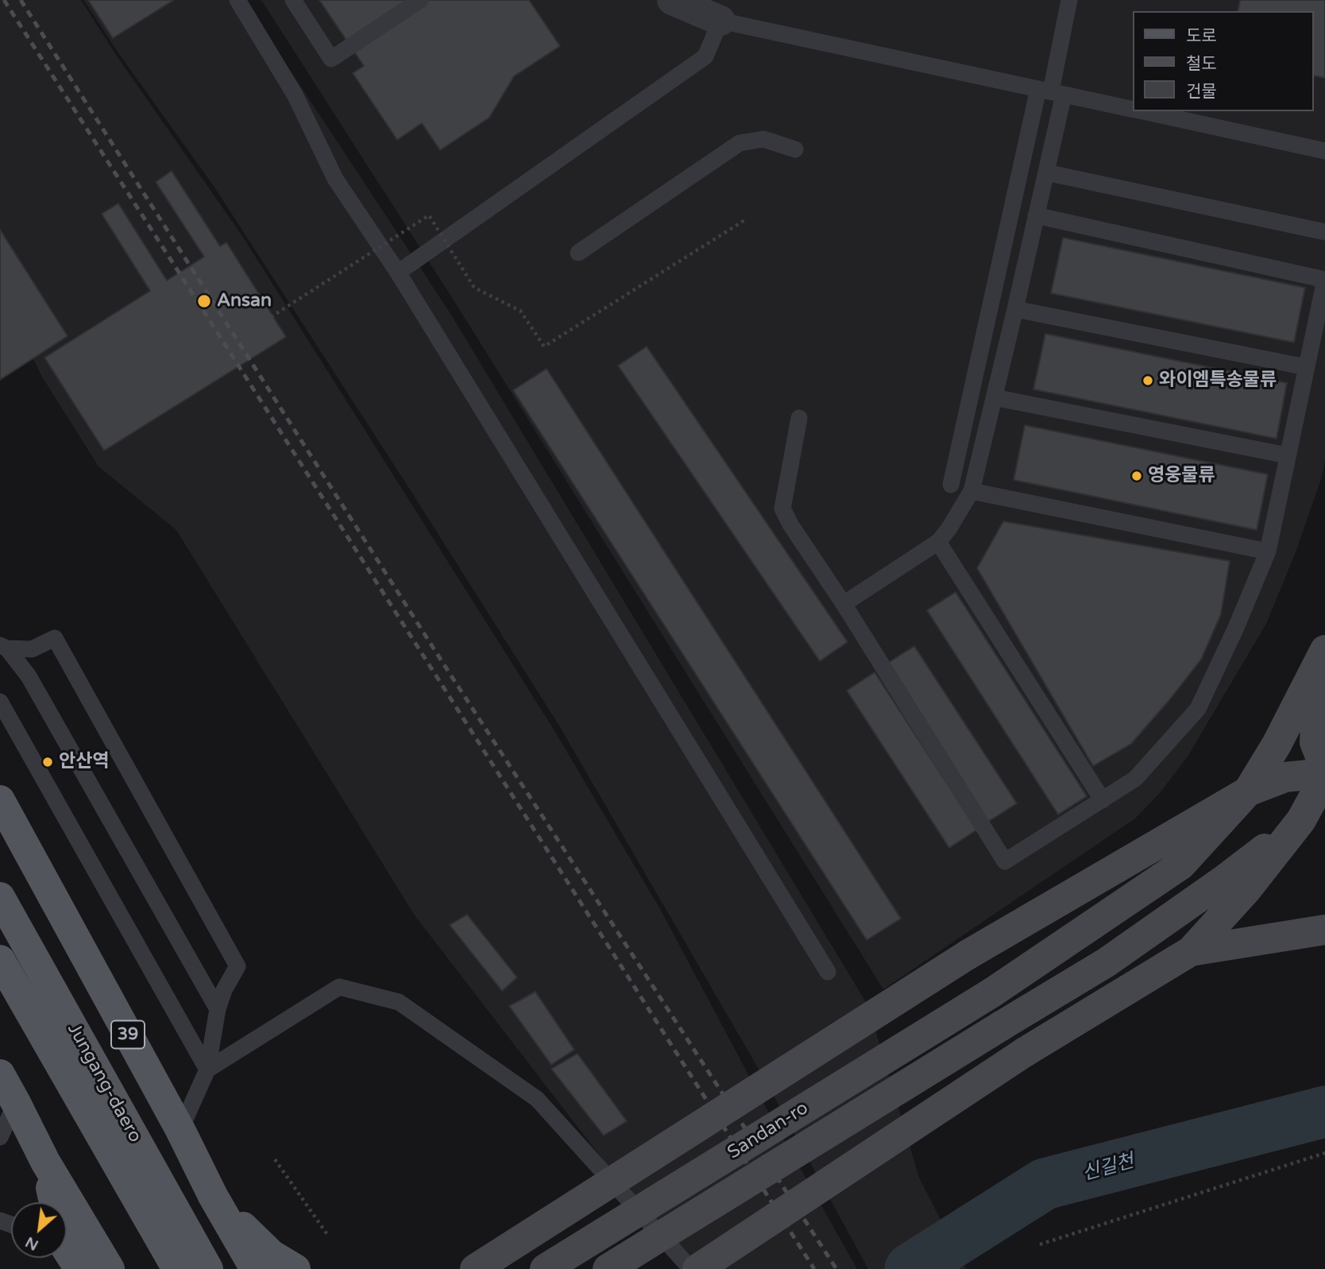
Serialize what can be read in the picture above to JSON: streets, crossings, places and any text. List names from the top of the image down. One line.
{"streets":{"main road":["39","Jungang-daero","Sandan-ro"]},"water":["신길천"],"places":["Ansan","와이엠특송물류","영웅물류","안산역"],"legend":["도로","철도","건물"],"north":"bottom left"}
